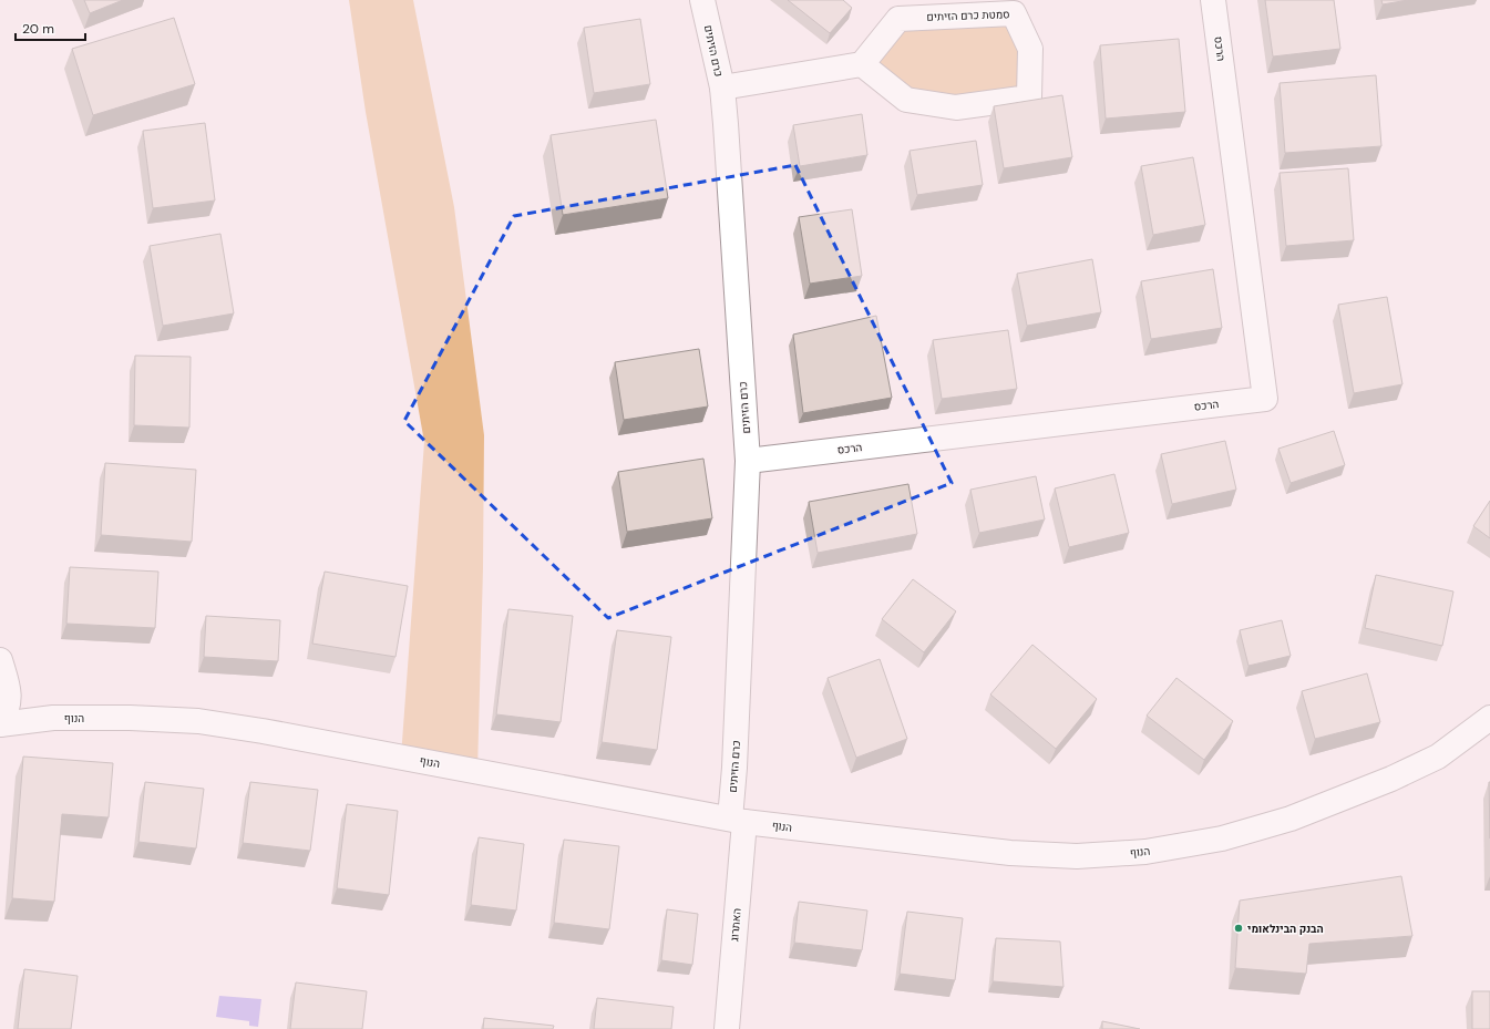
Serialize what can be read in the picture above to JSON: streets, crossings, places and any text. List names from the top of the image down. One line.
{"streets":{"street":["סמטת כרם הזיתים","הרכס","כרם הזיתים","הנוף","האתרוג"]},"crossings":[["הרכס","כרם הזיתים"],["כרם הזיתים","הנוף"],["כרם הזיתים","האתרוג"],["הנוף","האתרוג"]],"places":["הבנק הבינלאומי"],"scale_bar":"20 m"}
